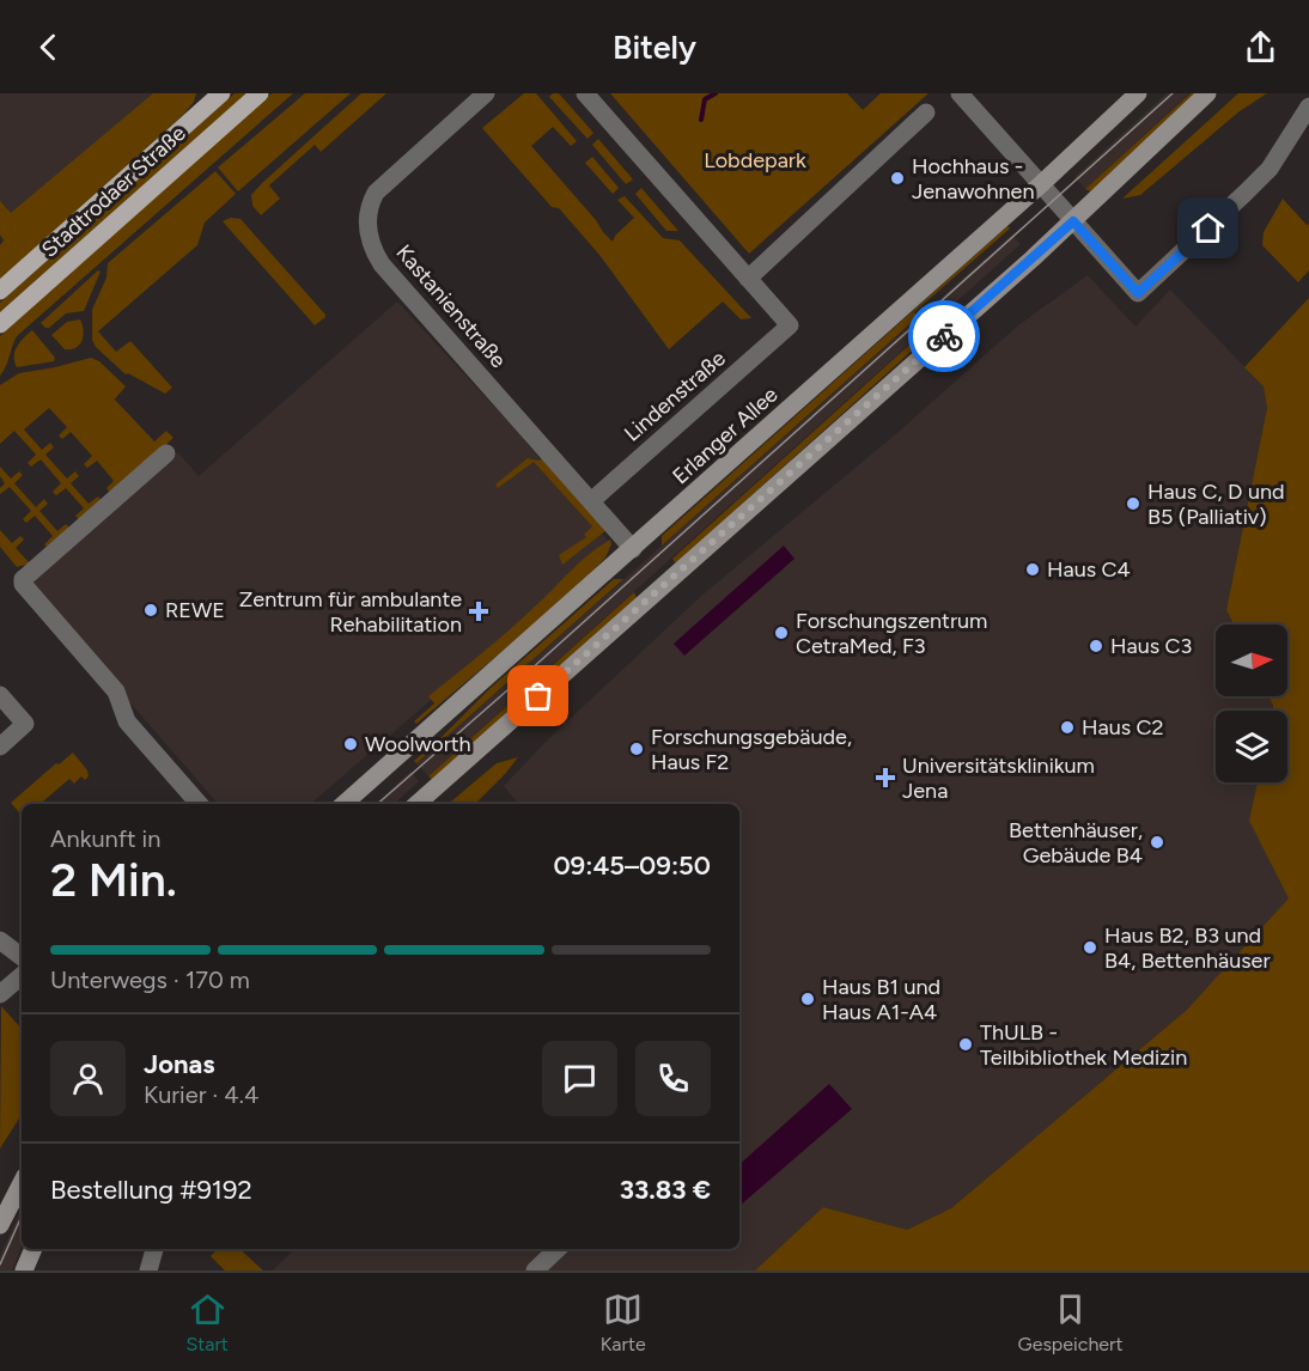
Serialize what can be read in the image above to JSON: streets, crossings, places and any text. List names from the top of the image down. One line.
{"streets":{"main road":["Stadtrodaer Straße","Erlanger Allee"],"street":["Kastanienstraße","Lindenstraße"]},"crossings":[["Kastanienstraße","Lindenstraße"],["Kastanienstraße","Erlanger Allee"]],"parks":["Lobdepark"],"places":{"other":["Hochhaus - Jenawohnen","Haus C, D und B5 (Palliativ)","Haus C4","REWE","Forschungszentrum CetraMed, F3","Haus C3","Haus C2","Woolworth","Forschungsgebäude, Haus F2","Bettenhäuser, Gebäude B4","Haus B2, B3 und B4, Bettenhäuser","Haus B1 und Haus A1-A4","ThULB - Teilbibliothek Medizin"],"health":["Zentrum für ambulante Rehabilitation","Universitätsklinikum Jena"]},"north":"right","page":{"header":"Bitely","heading":["2 Min.","Ankunft in","09:45–09:50"],"panel":["Jonas","Kurier · 4.4","Bestellung #9192","33.83 €"],"bar":"Unterwegs · 170 m","tabs":["Start","Karte","Gespeichert"]}}
